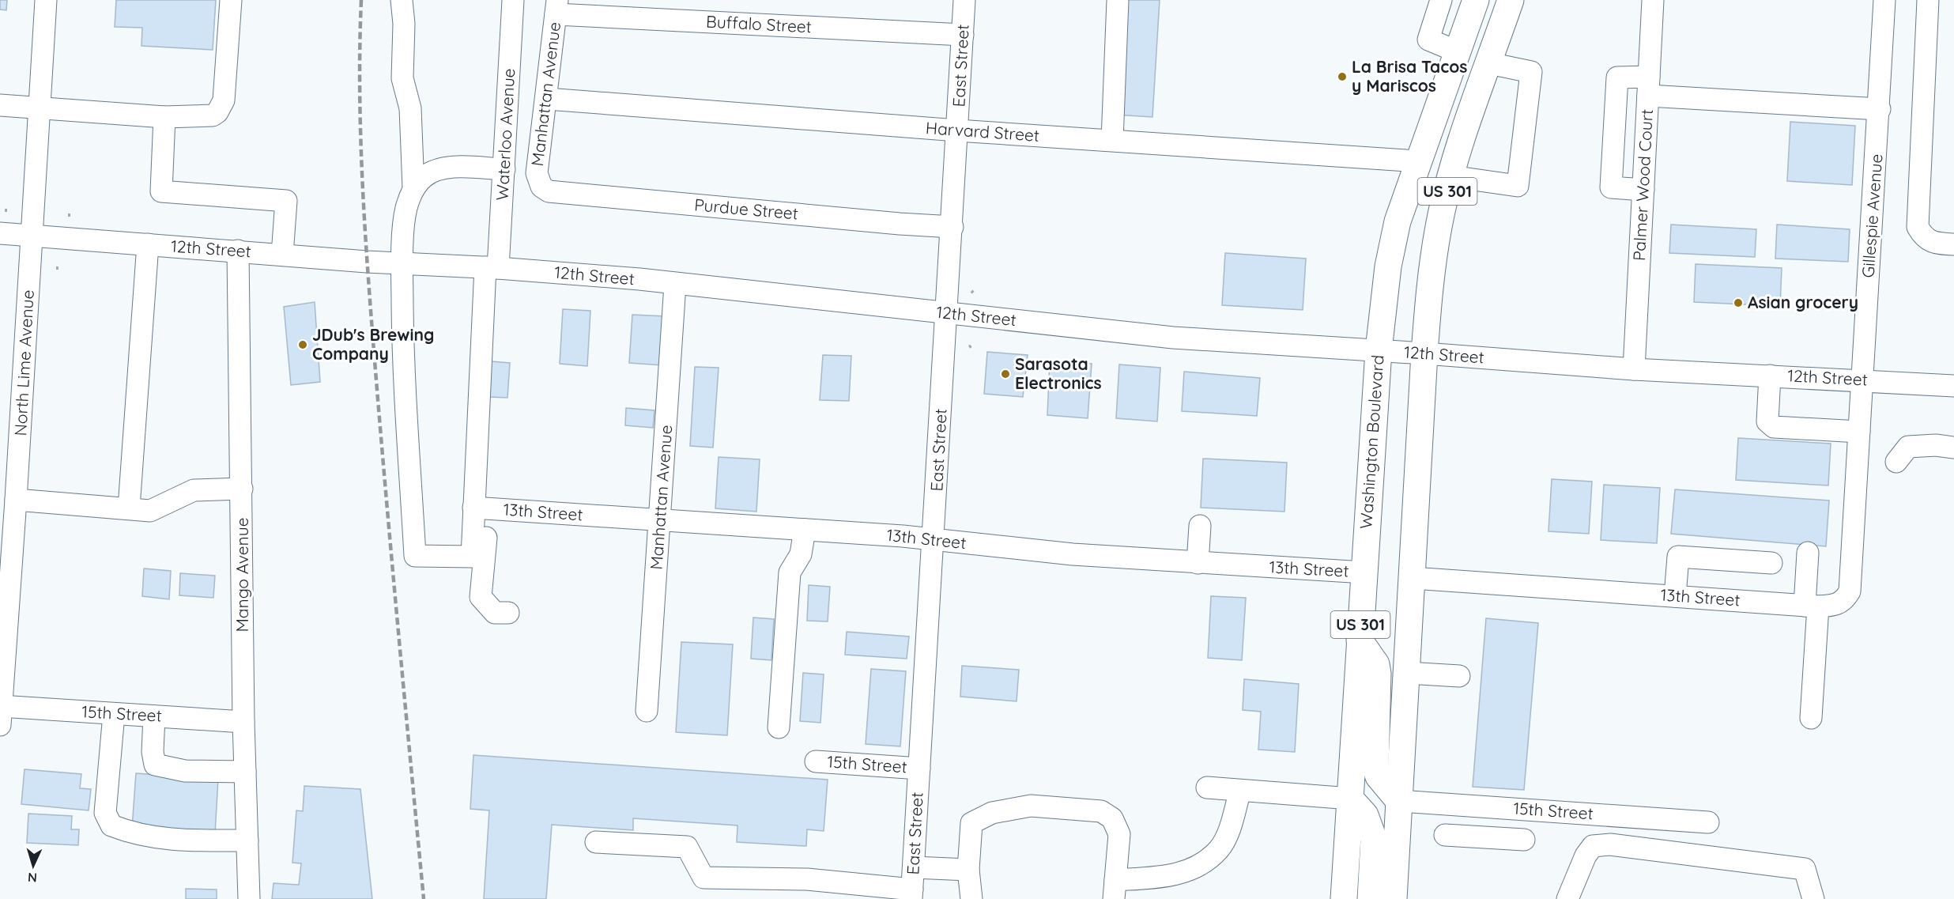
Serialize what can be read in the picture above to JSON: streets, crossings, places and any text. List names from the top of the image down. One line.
{"streets":{"main road":["US 301","Washington Boulevard"],"street":["Buffalo Street","East Street","Manhattan Avenue","Harvard Street","Waterloo Avenue","Palmer Wood Court","Purdue Street","Gillespie Avenue","12th Street","North Lime Avenue","13th Street","Mango Avenue","15th Street"]},"crossings":[["Buffalo Street","East Street"],["Buffalo Street","Manhattan Avenue"],["East Street","Harvard Street"],["East Street","Purdue Street"],["East Street","12th Street"],["East Street","13th Street"],["East Street","15th Street"],["Manhattan Avenue","Harvard Street"],["Manhattan Avenue","Purdue Street"],["Manhattan Avenue","12th Street"],["Manhattan Avenue","13th Street"],["Harvard Street","Washington Boulevard"],["Waterloo Avenue","12th Street"],["Waterloo Avenue","13th Street"],["Palmer Wood Court","12th Street"],["US 301","12th Street"],["US 301","13th Street"],["US 301","15th Street"],["Gillespie Avenue","12th Street"],["Gillespie Avenue","13th Street"],["12th Street","North Lime Avenue"],["12th Street","Washington Boulevard"],["12th Street","Mango Avenue"],["North Lime Avenue","15th Street"],["Washington Boulevard","13th Street"],["Mango Avenue","15th Street"]],"places":["La Brisa Tacos y Mariscos","Asian grocery","JDub's Brewing Company","Sarasota Electronics"],"north":"bottom"}
